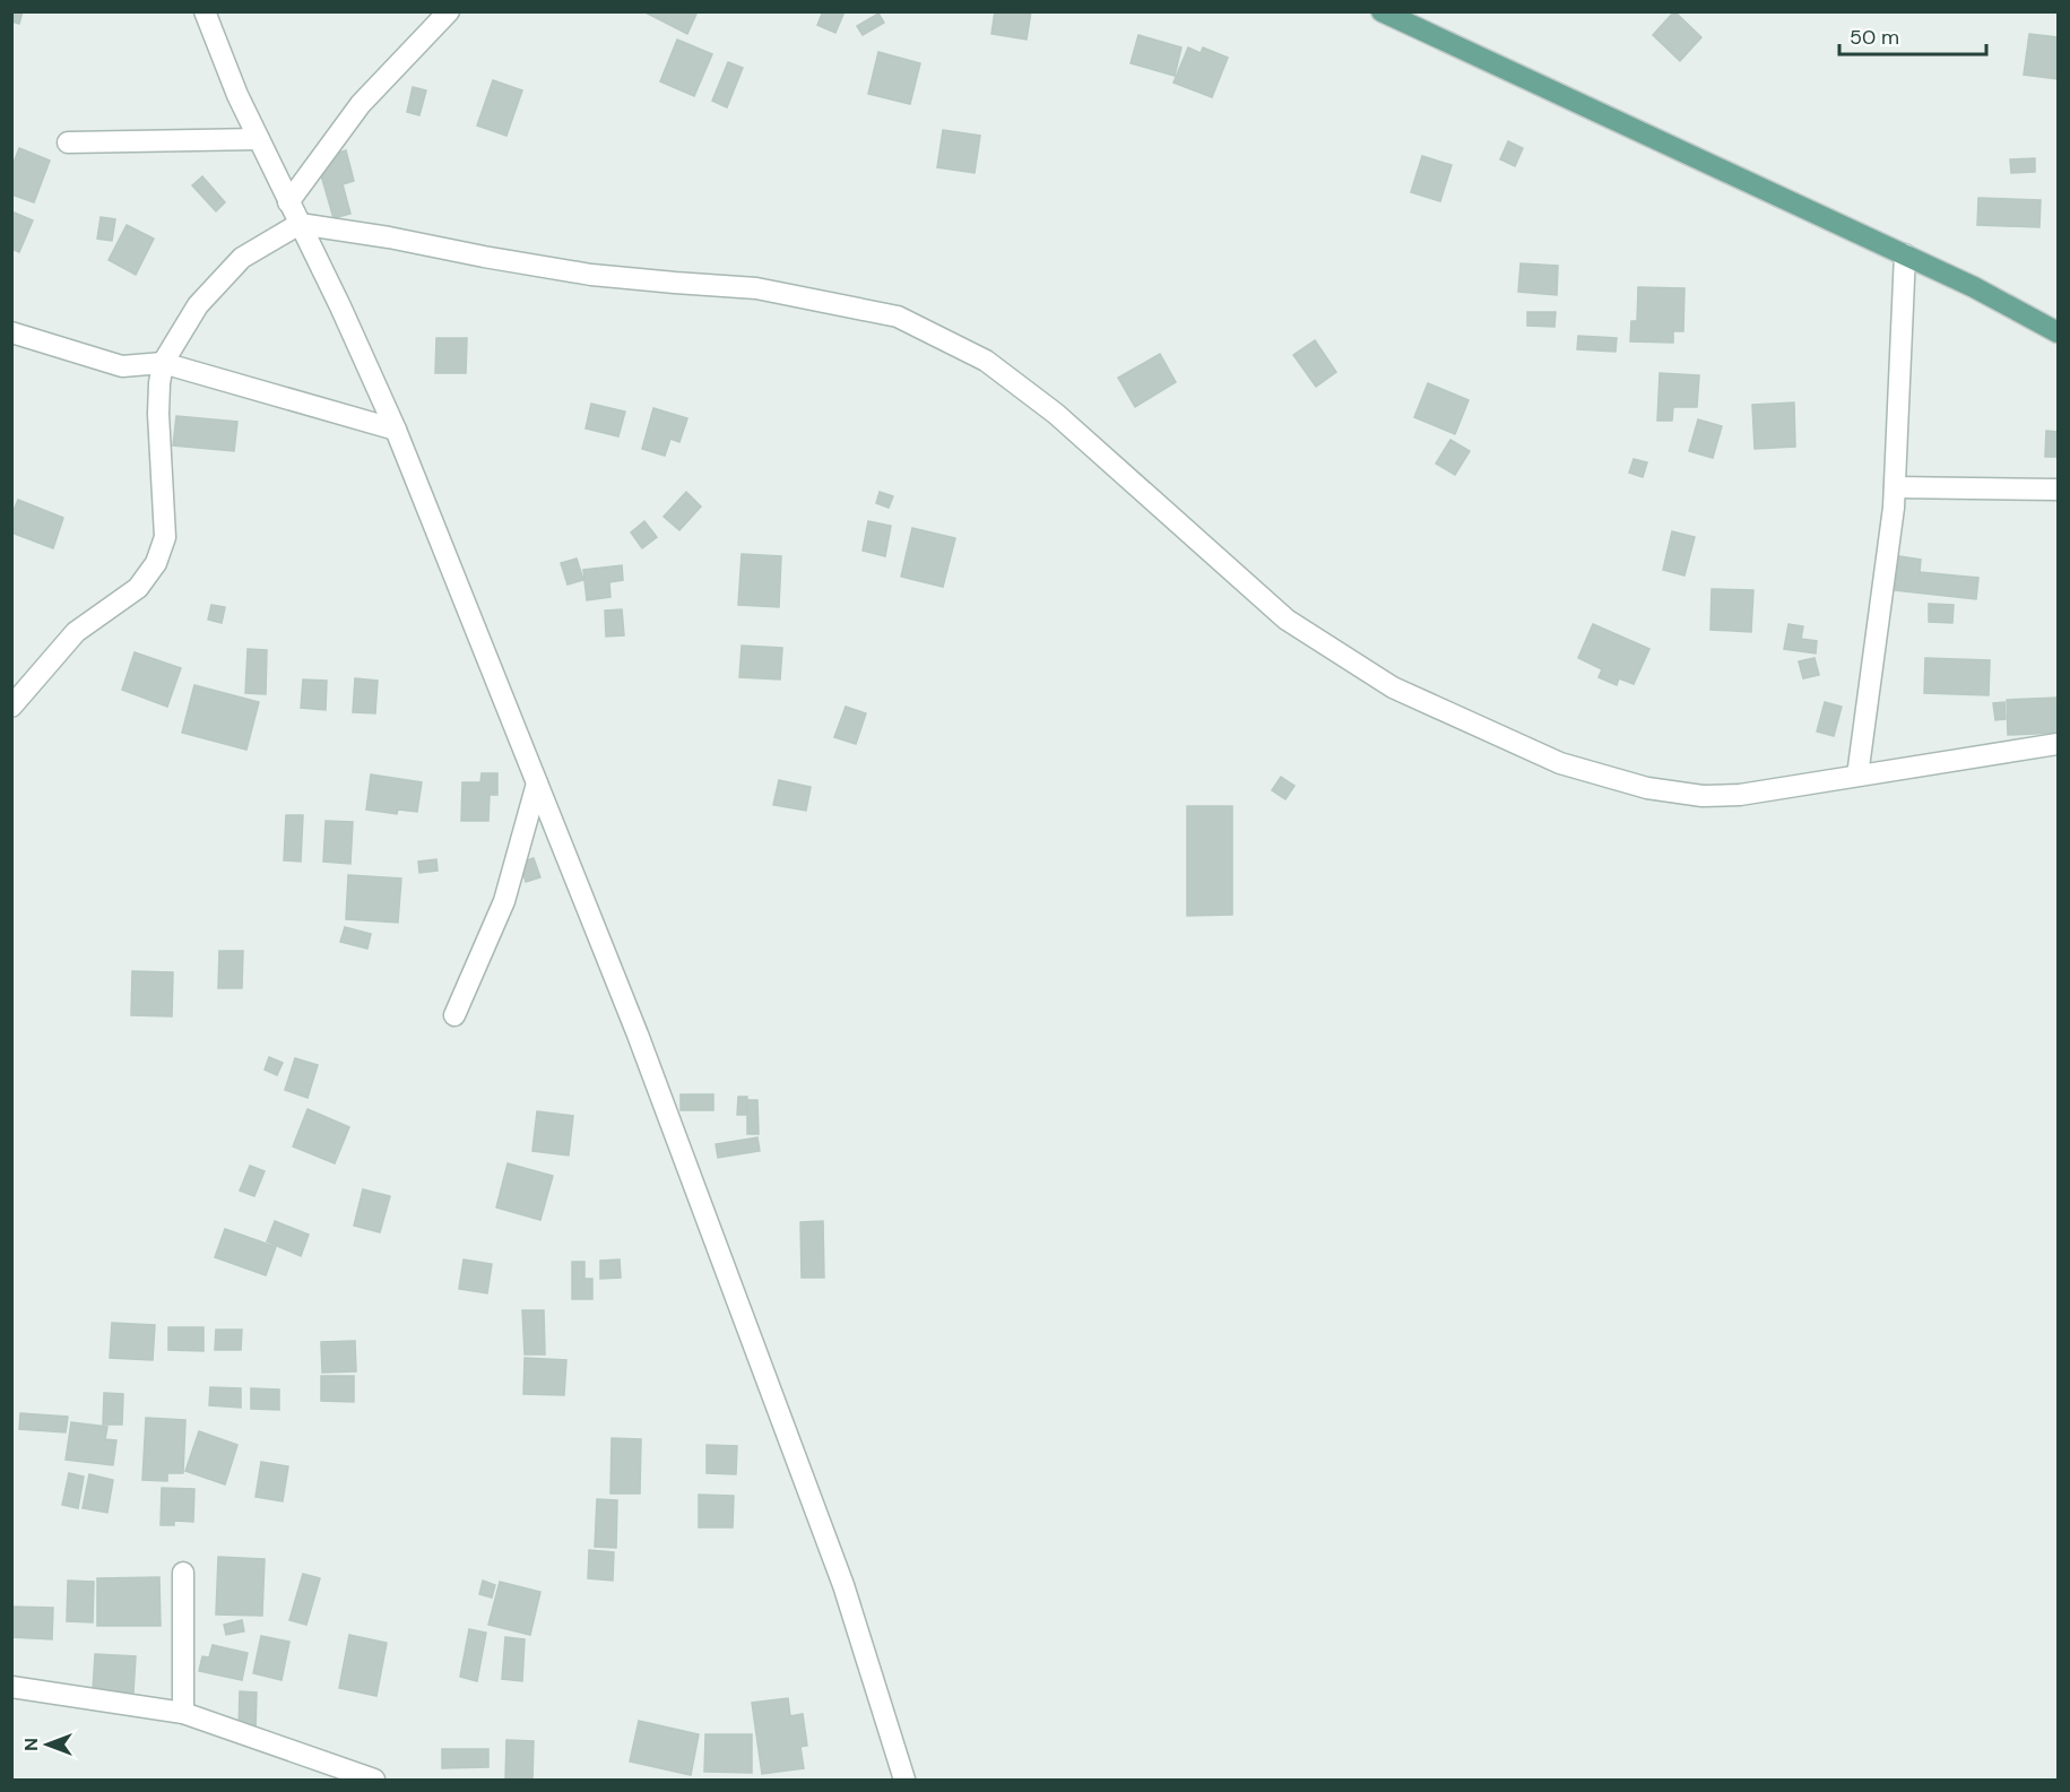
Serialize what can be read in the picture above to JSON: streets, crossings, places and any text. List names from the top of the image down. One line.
{"scale_bar":"50 m","north":"left"}
